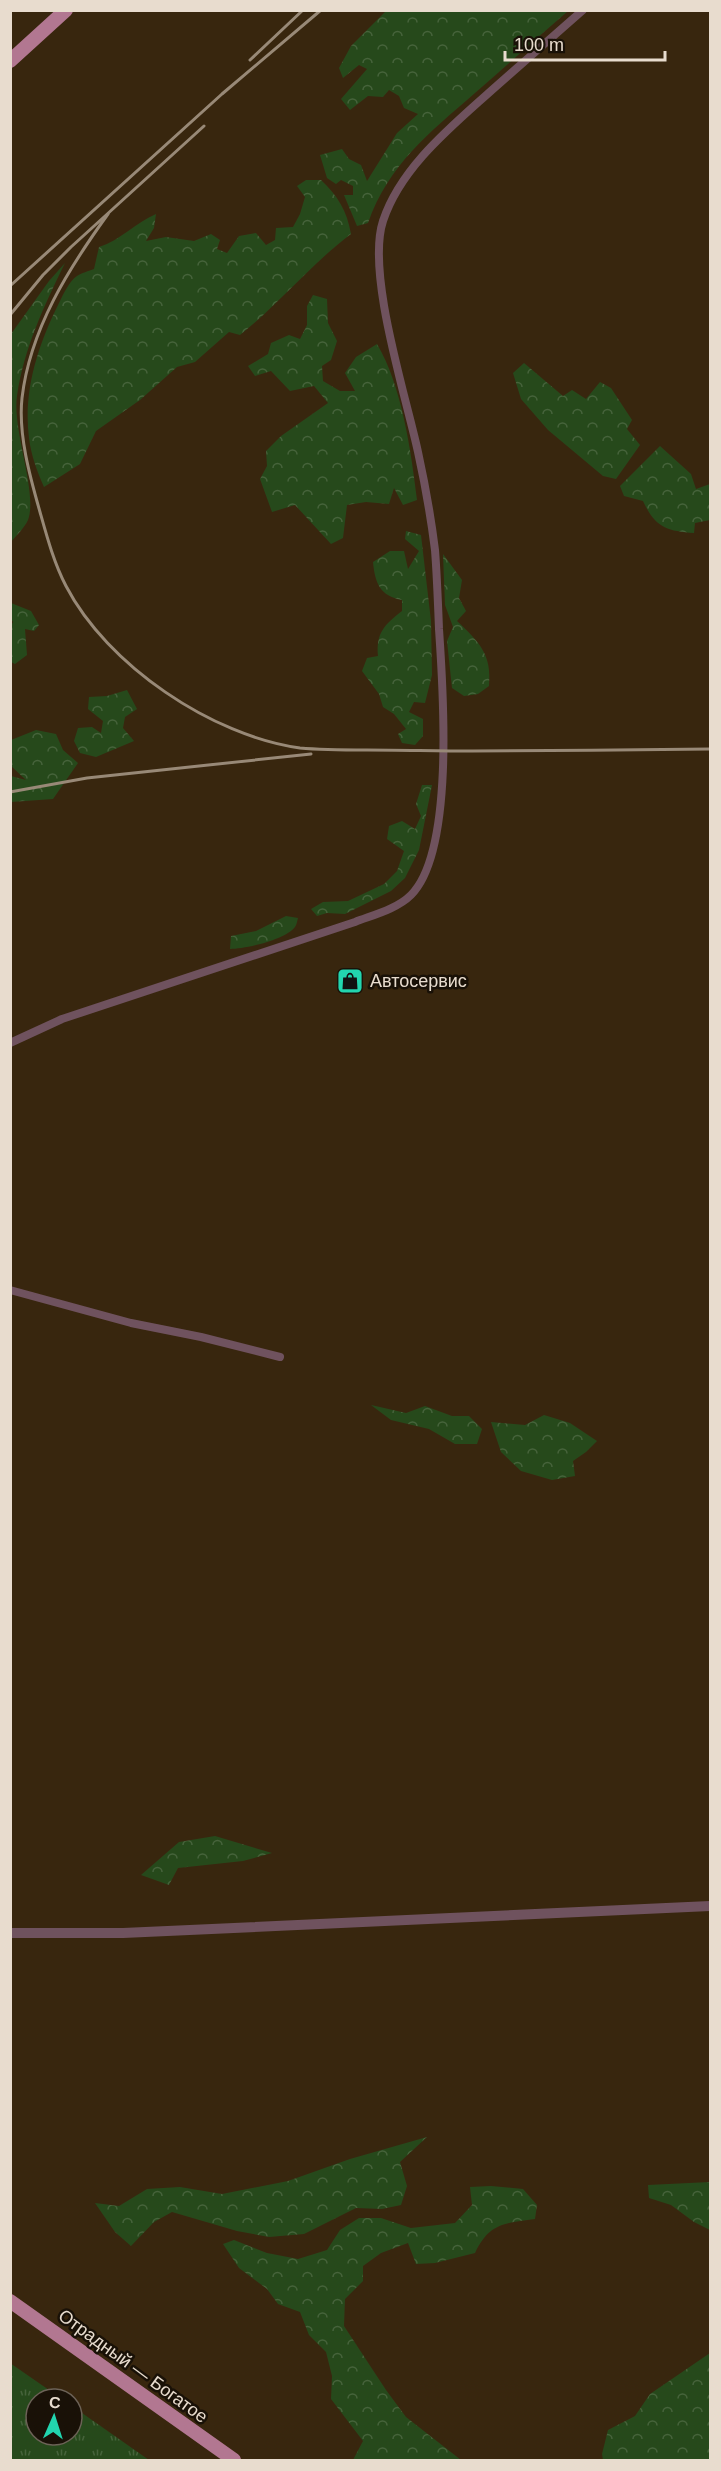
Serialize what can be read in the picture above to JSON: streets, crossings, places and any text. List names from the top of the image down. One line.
{"streets":{"main road":["Отрадный — Богатое"]},"places":{"shop":["Автосервис"]},"scale_bar":"100 m","north":"top"}
